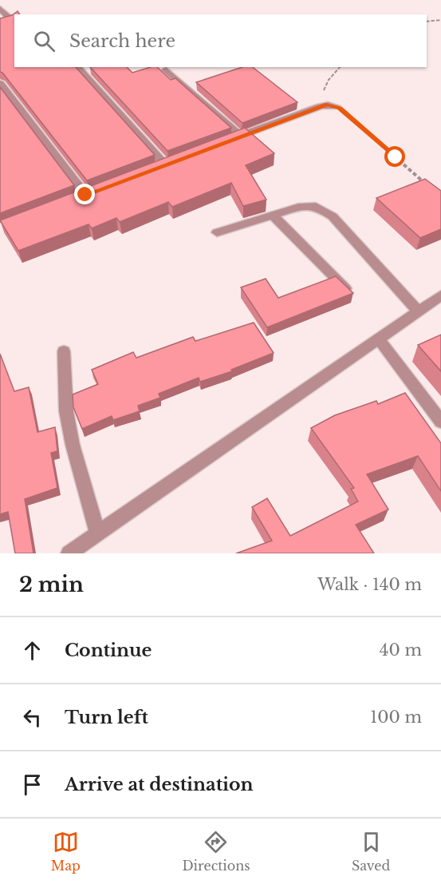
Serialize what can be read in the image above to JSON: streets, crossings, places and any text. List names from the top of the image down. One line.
{"page":{"search":"Search here","heading":["2 min","Walk · 140 m"],"list":[["Continue","40 m"],["Turn left","100 m"],"Arrive at destination"],"nav":["Map","Directions","Saved"]}}
